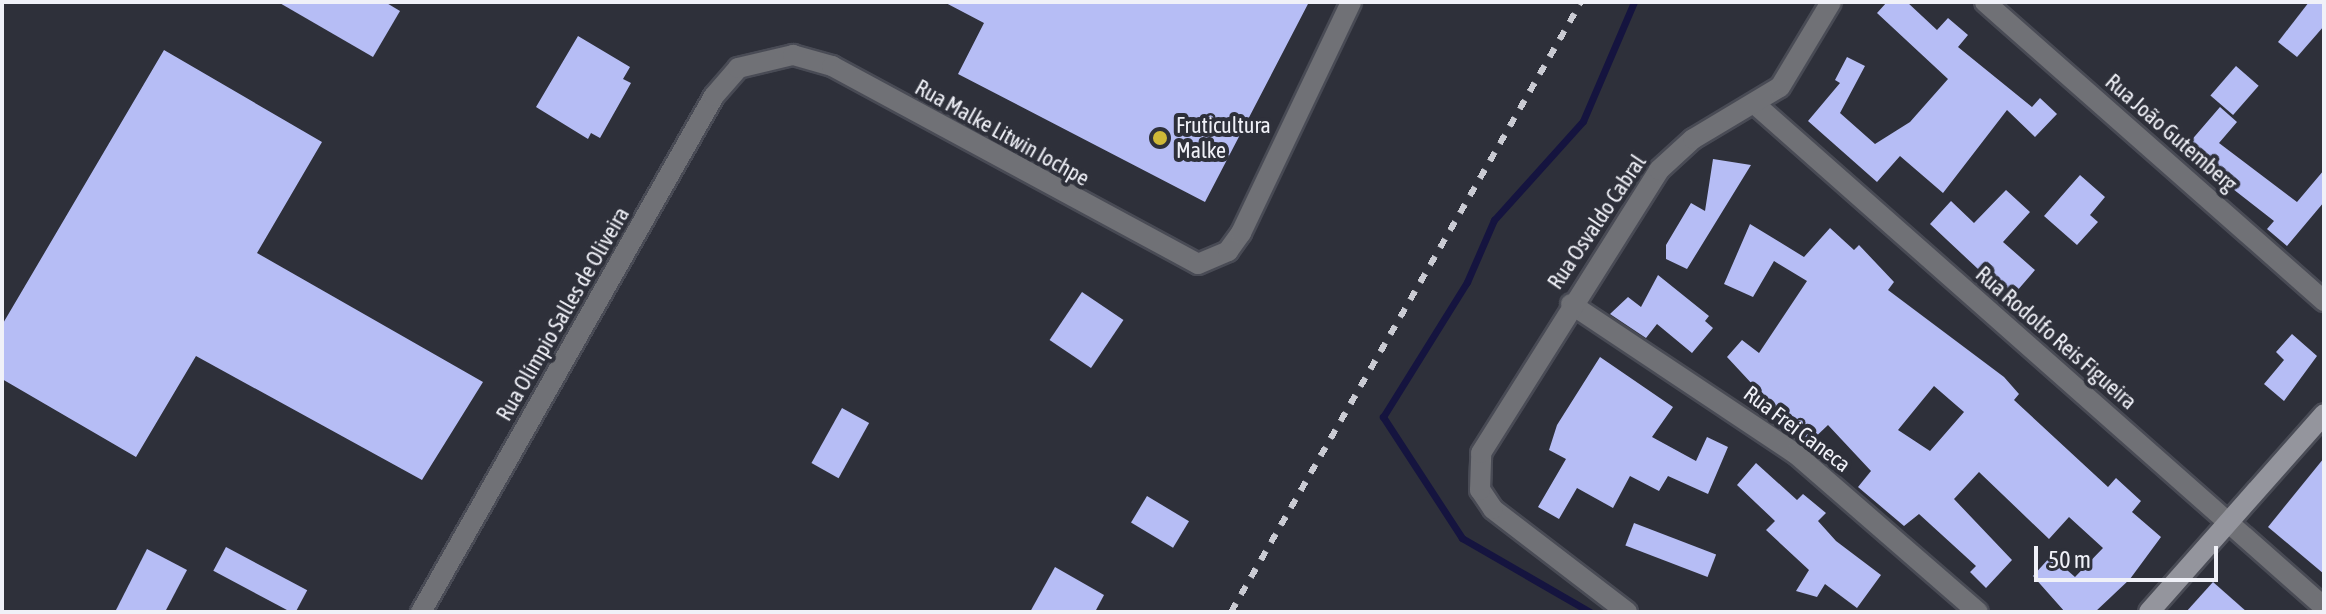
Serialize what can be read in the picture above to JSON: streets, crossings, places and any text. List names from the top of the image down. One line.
{"streets":{"street":["Rua Malke Litwin Iochpe","Rua João Gutemberg","Rua Osvaldo Cabral","Rua Olímpio Salles de Oliveira","Rua Rodolfo Reis Figueira","Rua Frei Caneca"]},"crossings":[["Rua Malke Litwin Iochpe","Rua Olímpio Salles de Oliveira"],["Rua Osvaldo Cabral","Rua Rodolfo Reis Figueira"],["Rua Osvaldo Cabral","Rua Frei Caneca"]],"places":["Fruticultura Malke"],"scale_bar":"50 m"}
